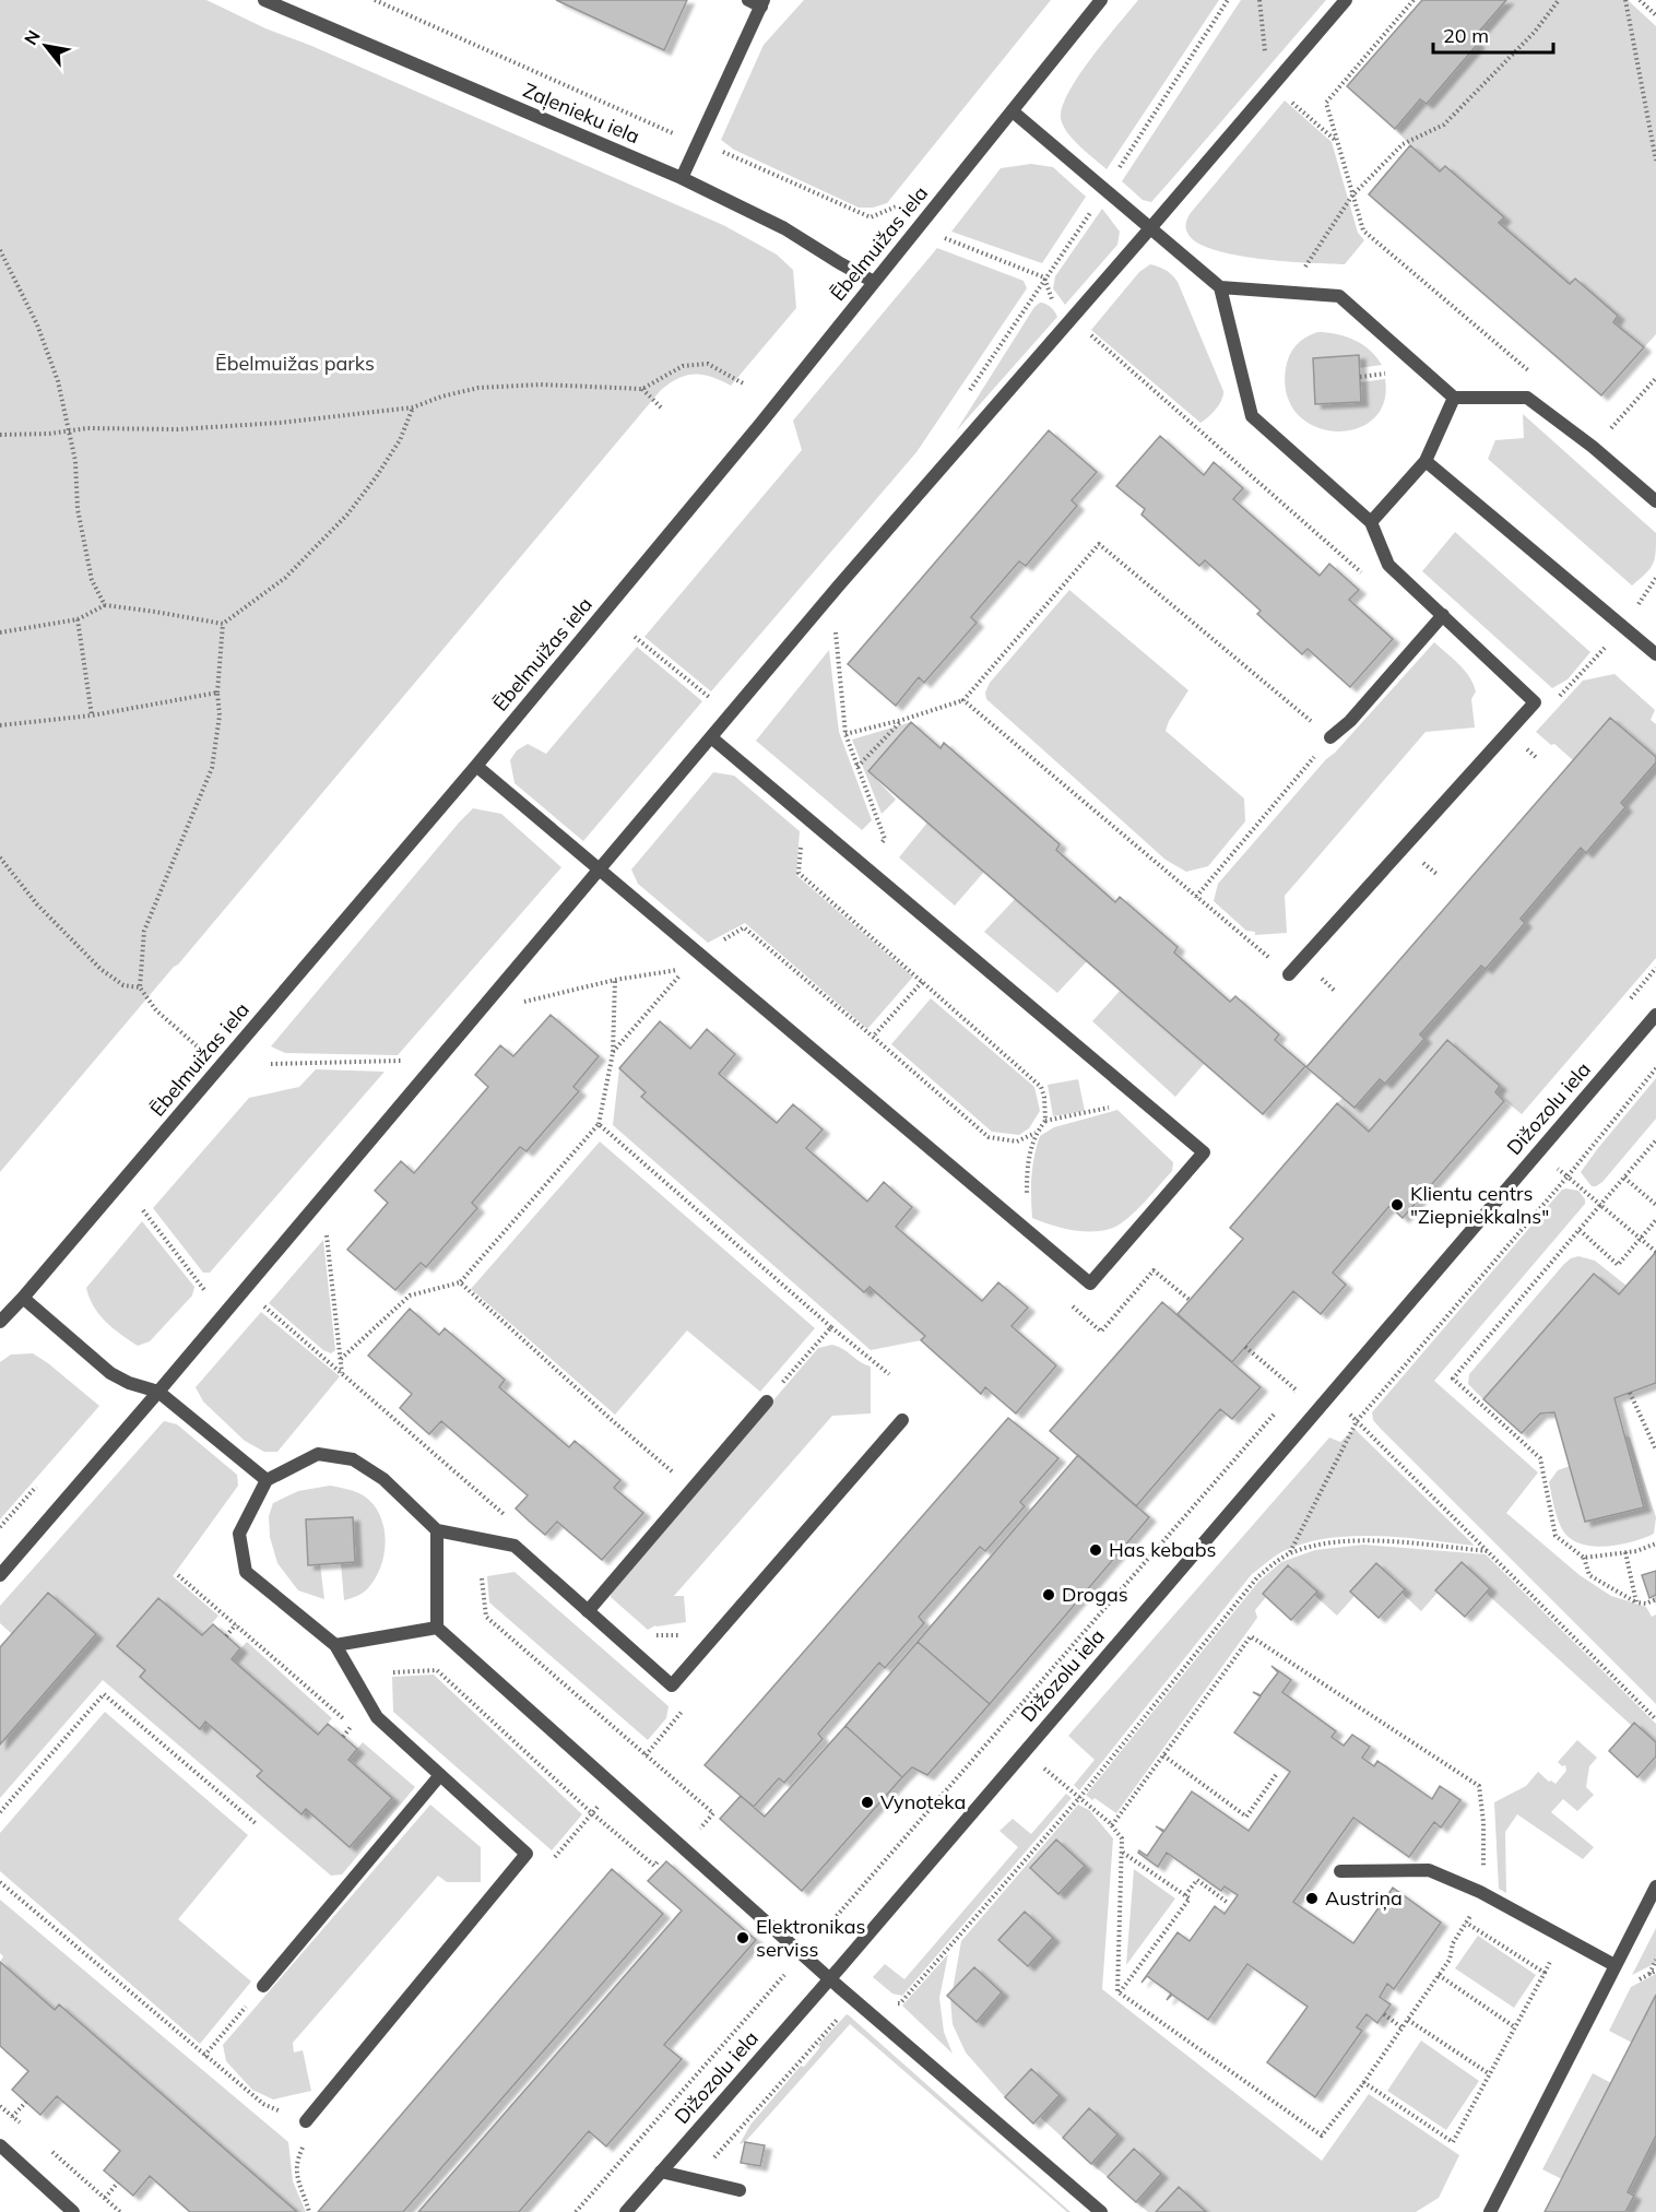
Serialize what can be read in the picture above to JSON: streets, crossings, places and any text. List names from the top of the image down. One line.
{"streets":{"street":["Zaļenieku iela","Ēbelmuižas iela","Dižozolu iela"]},"crossings":[["Zaļenieku iela","Ēbelmuižas iela"]],"parks":["Ēbelmuižas parks"],"places":["Klientu centrs \"Ziepniekkalns\"","Has kebabs","Drogas","Vynoteka","Austriņa","Elektronikas serviss"],"scale_bar":"20 m","north":"top left"}
